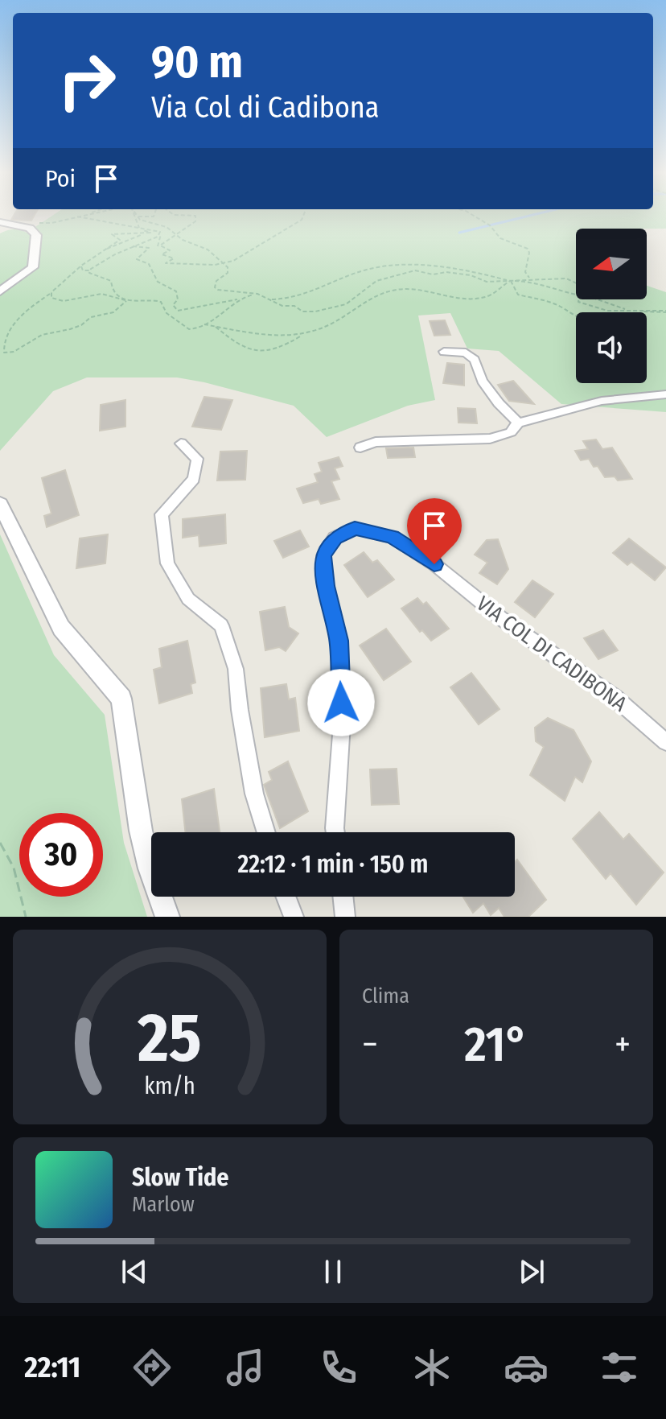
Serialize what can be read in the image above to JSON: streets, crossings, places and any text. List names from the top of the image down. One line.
{"streets":{"street":["VIA COL DI CADIBONA"]},"north":"left","page":{"turn":["90 m","Via Col di Cadibona"],"then":"Poi","limit":"30","trip":"22:12 · 1 min · 150 m","tile":"Clima","heat":["−","21°","+"],"song":["Slow Tide","Marlow"],"tabs":"22:11","gauge":["25","km/h"]}}
